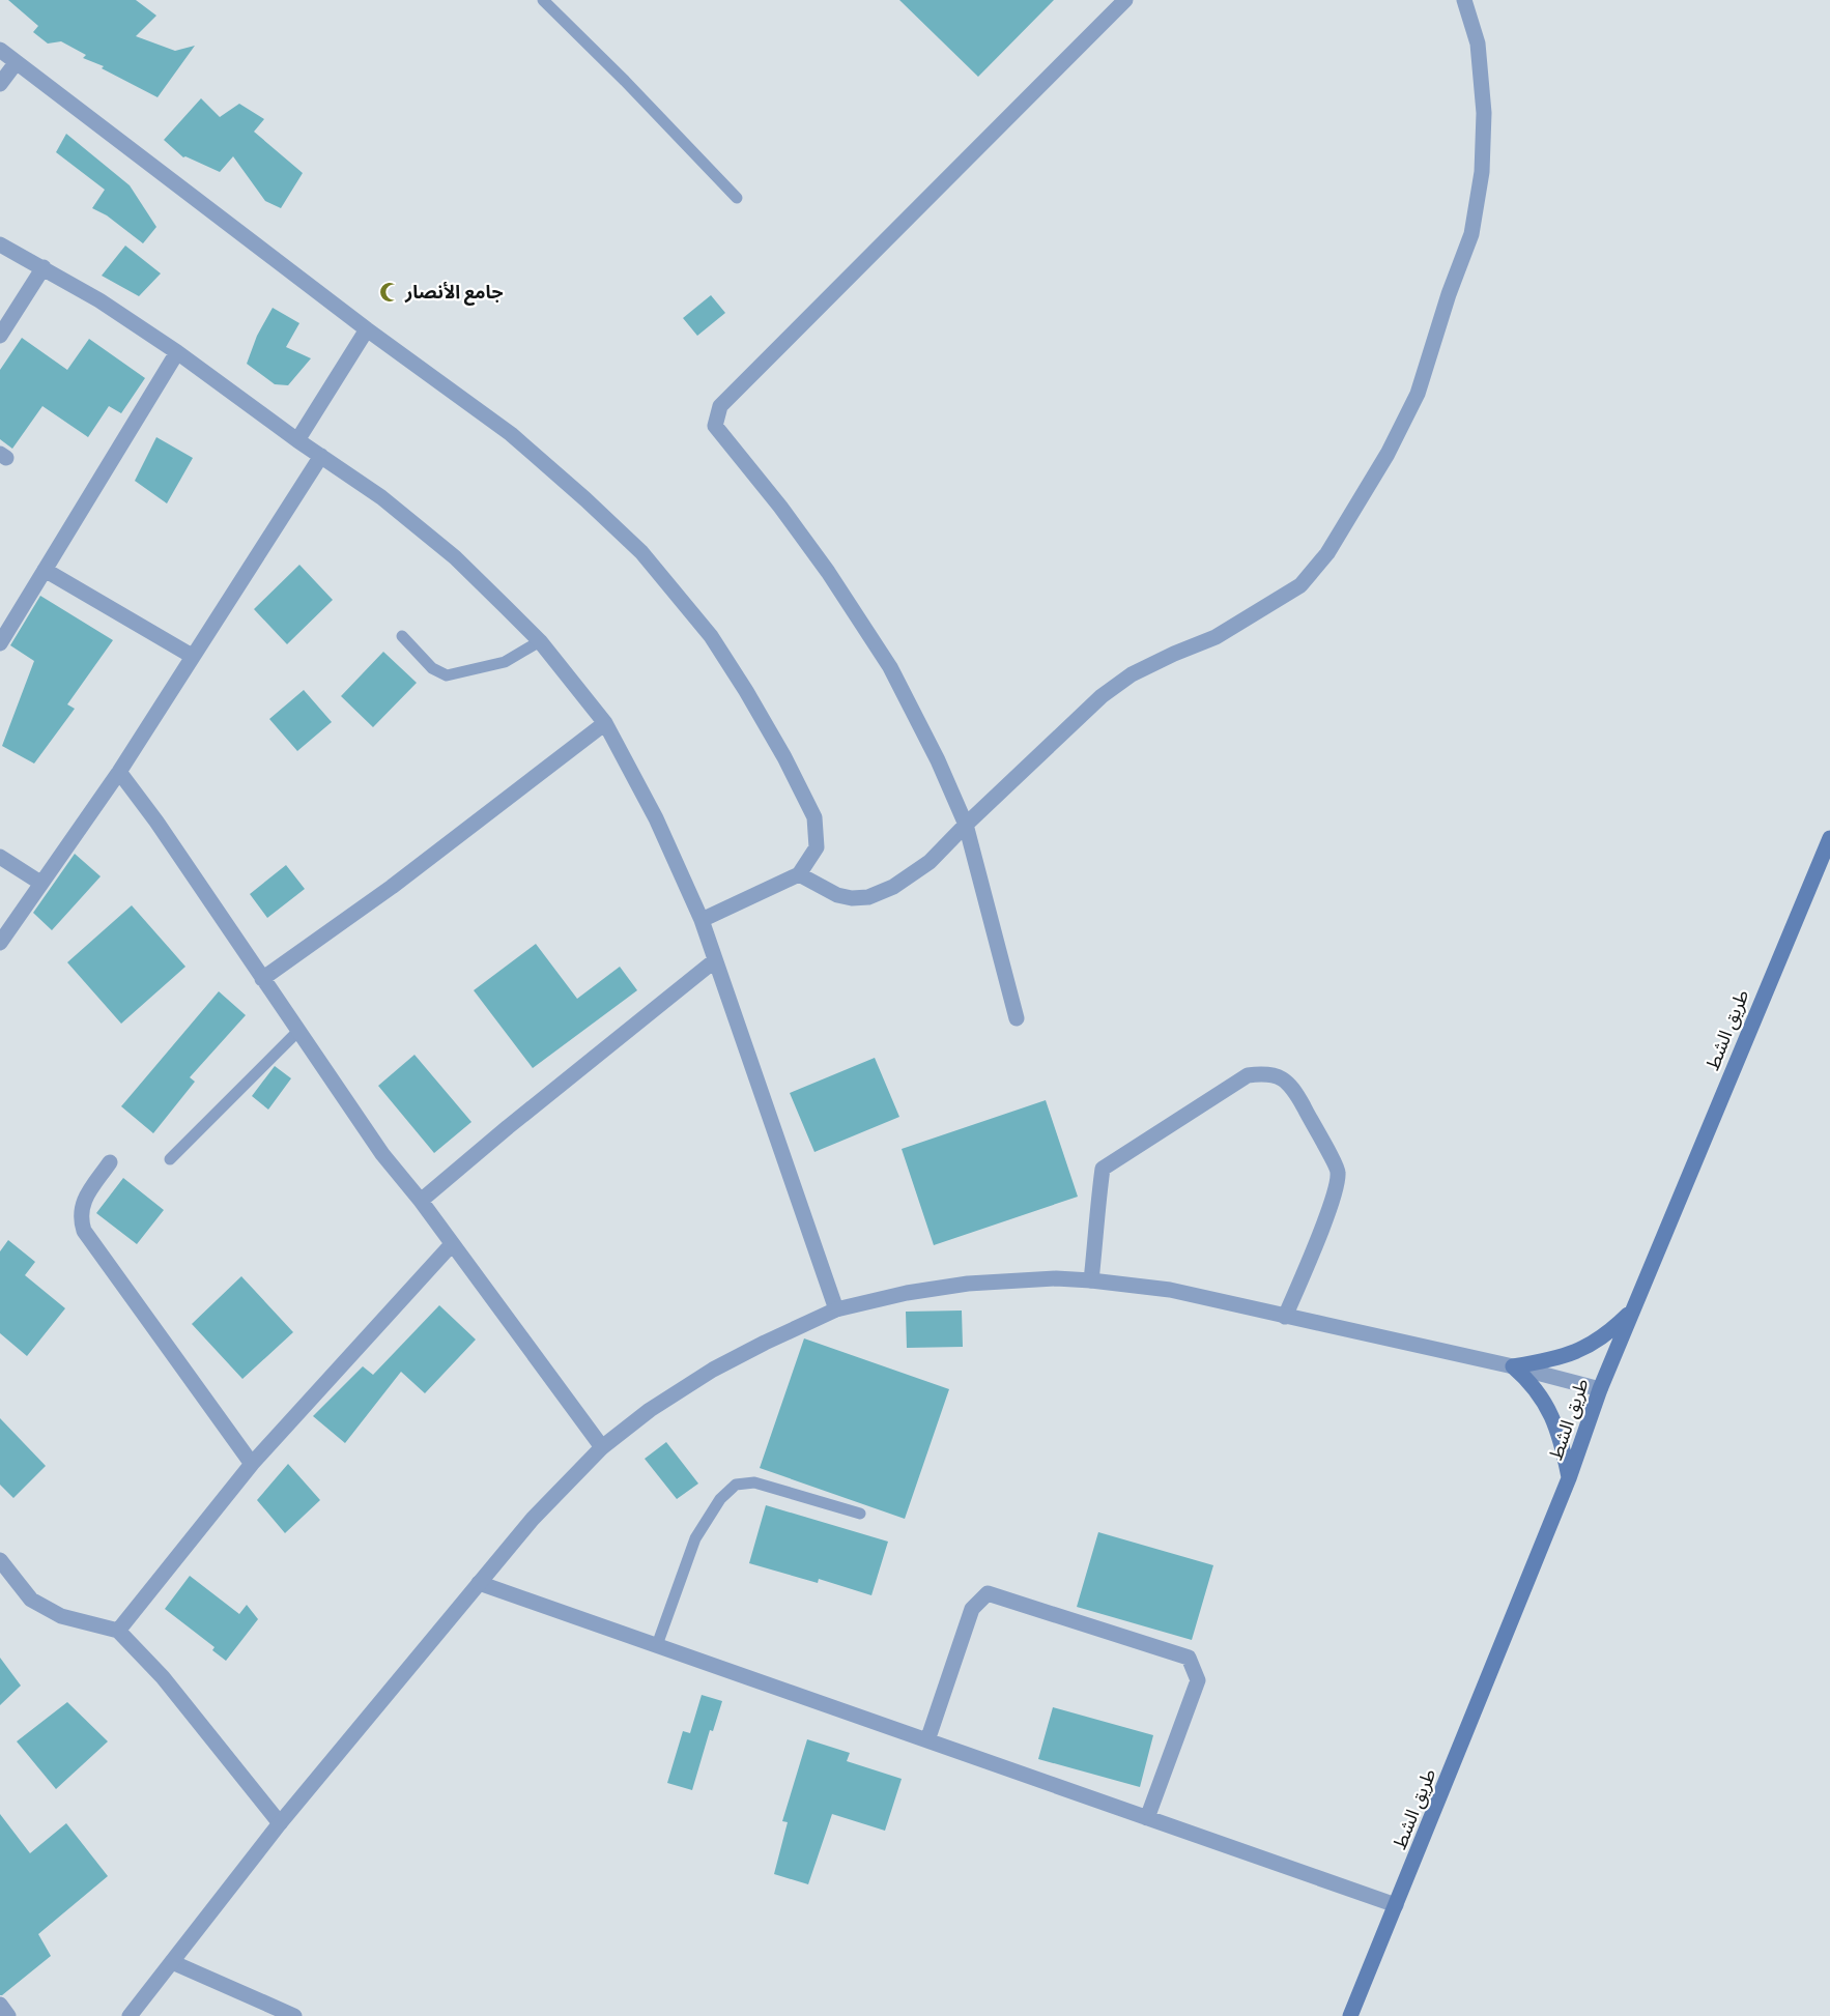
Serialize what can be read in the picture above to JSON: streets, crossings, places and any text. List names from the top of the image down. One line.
{"streets":{"main road":["طريق الشط"]},"places":{"mosque":["جامع الأنصار"]}}
